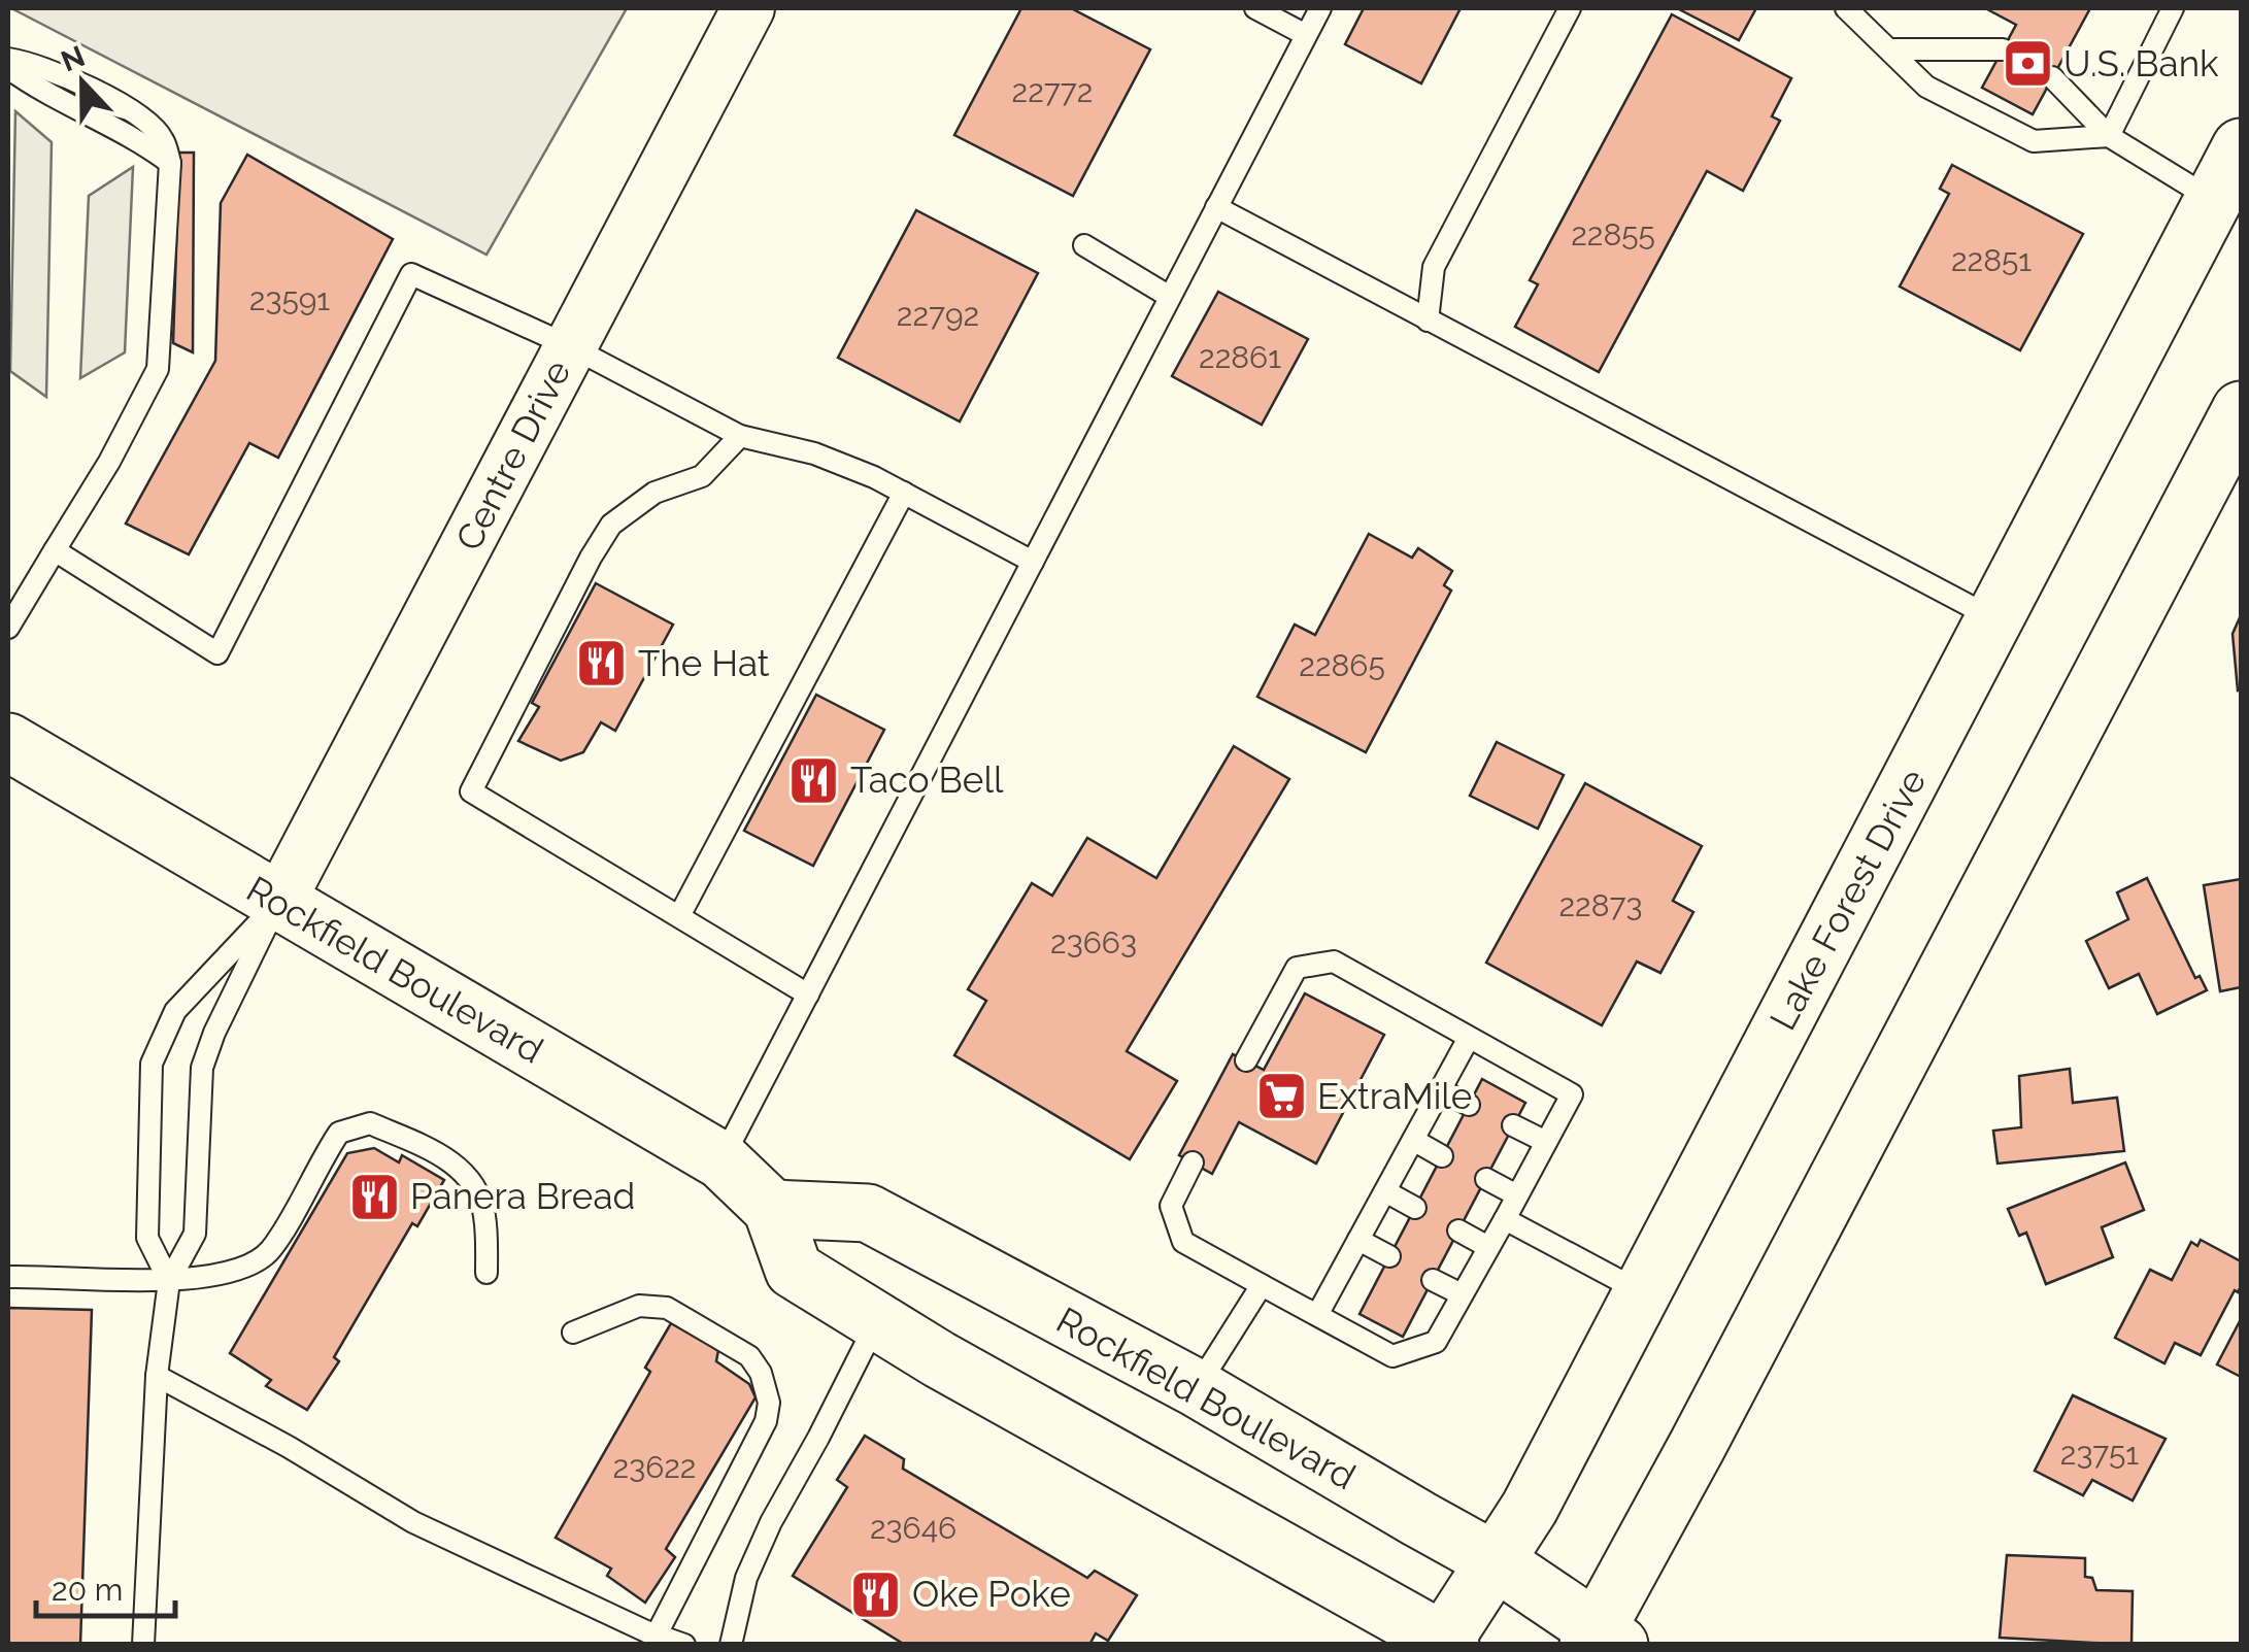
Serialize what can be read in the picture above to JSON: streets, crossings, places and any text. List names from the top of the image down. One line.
{"streets":{"main road":["Lake Forest Drive","Rockfield Boulevard"],"street":["Centre Drive"]},"crossings":[["Centre Drive","Rockfield Boulevard"],["Lake Forest Drive","Rockfield Boulevard"]],"places":{"bank":["U.S. Bank"],"restaurant":["The Hat","Taco Bell","Panera Bread","Oke Poke"],"supermarket":["ExtraMile"]},"house_numbers":["22772","22855","22851","23591","22792","22861","22865","22873","23663","23751","23622","23646"],"scale_bar":"20 m","north":"top"}
